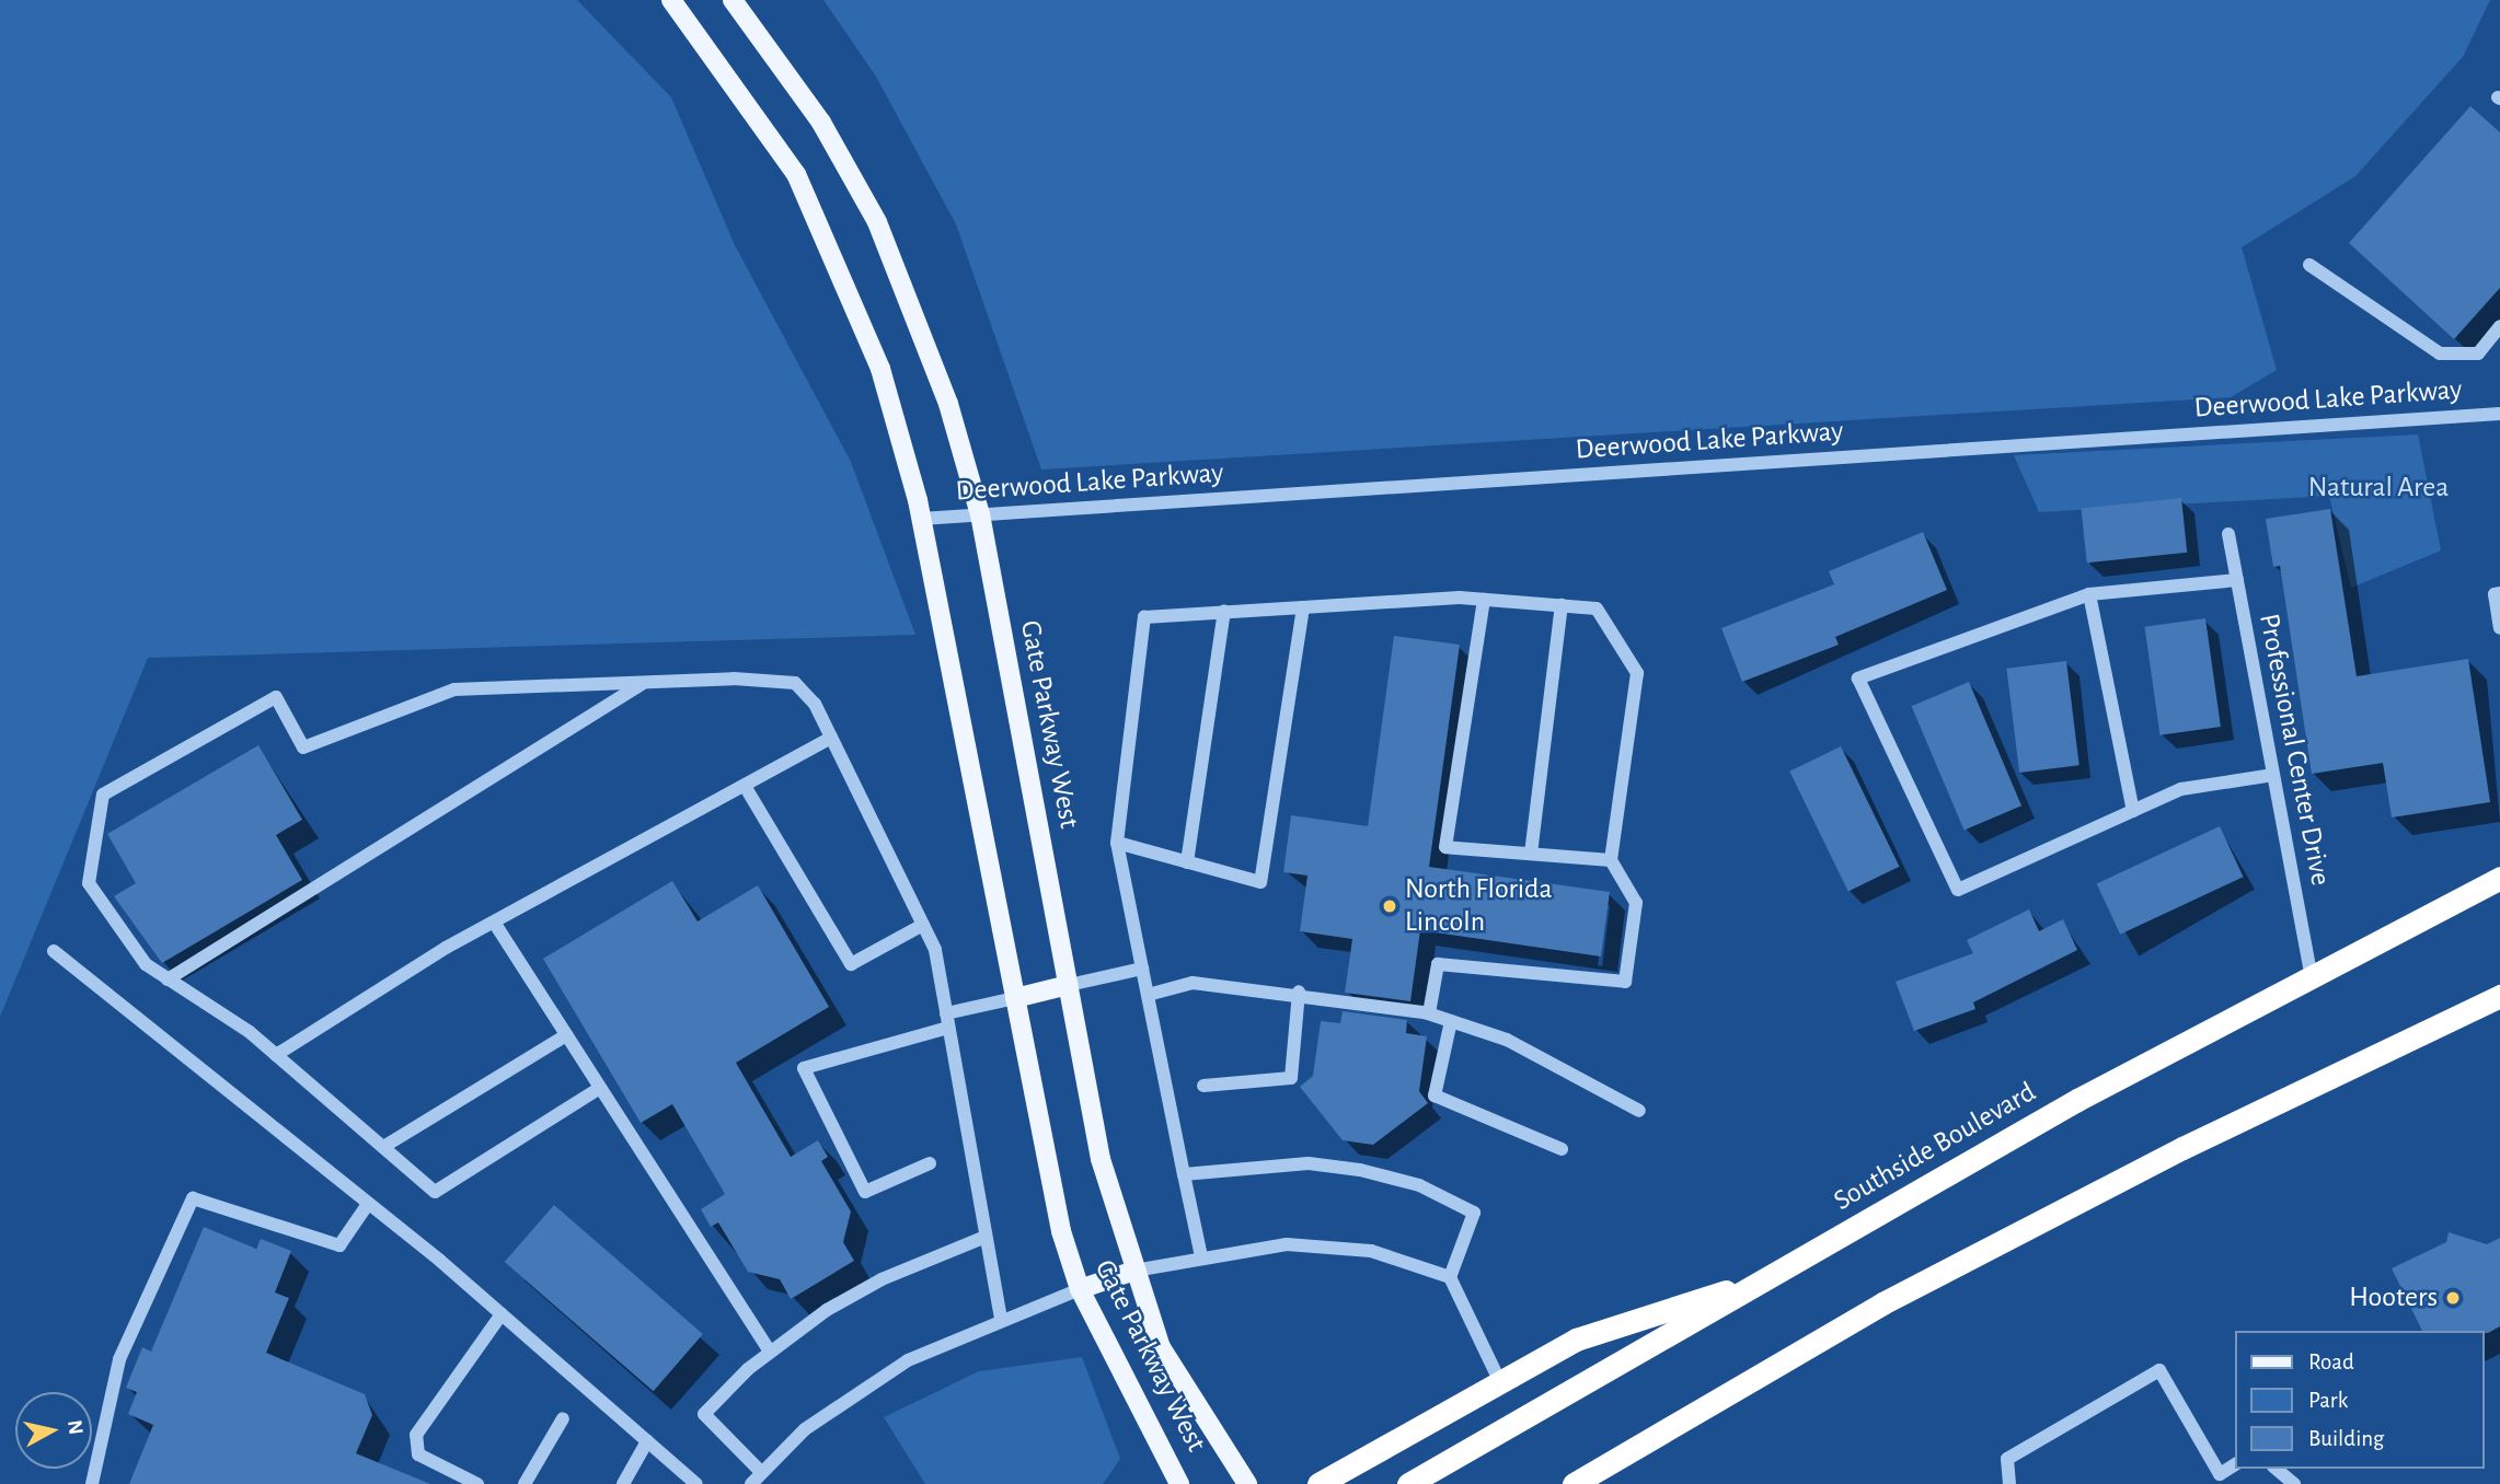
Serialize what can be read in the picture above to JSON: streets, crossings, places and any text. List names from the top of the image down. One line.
{"streets":{"highway":["Southside Boulevard"],"main road":["Gate Parkway West"],"street":["Deerwood Lake Parkway","Professional Center Drive"]},"crossings":[["Deerwood Lake Parkway","Gate Parkway West"],["Professional Center Drive","Southside Boulevard"]],"parks":["Natural Area"],"places":["North Florida Lincoln","Hooters"],"legend":["Road","Park","Building"],"north":"right"}
